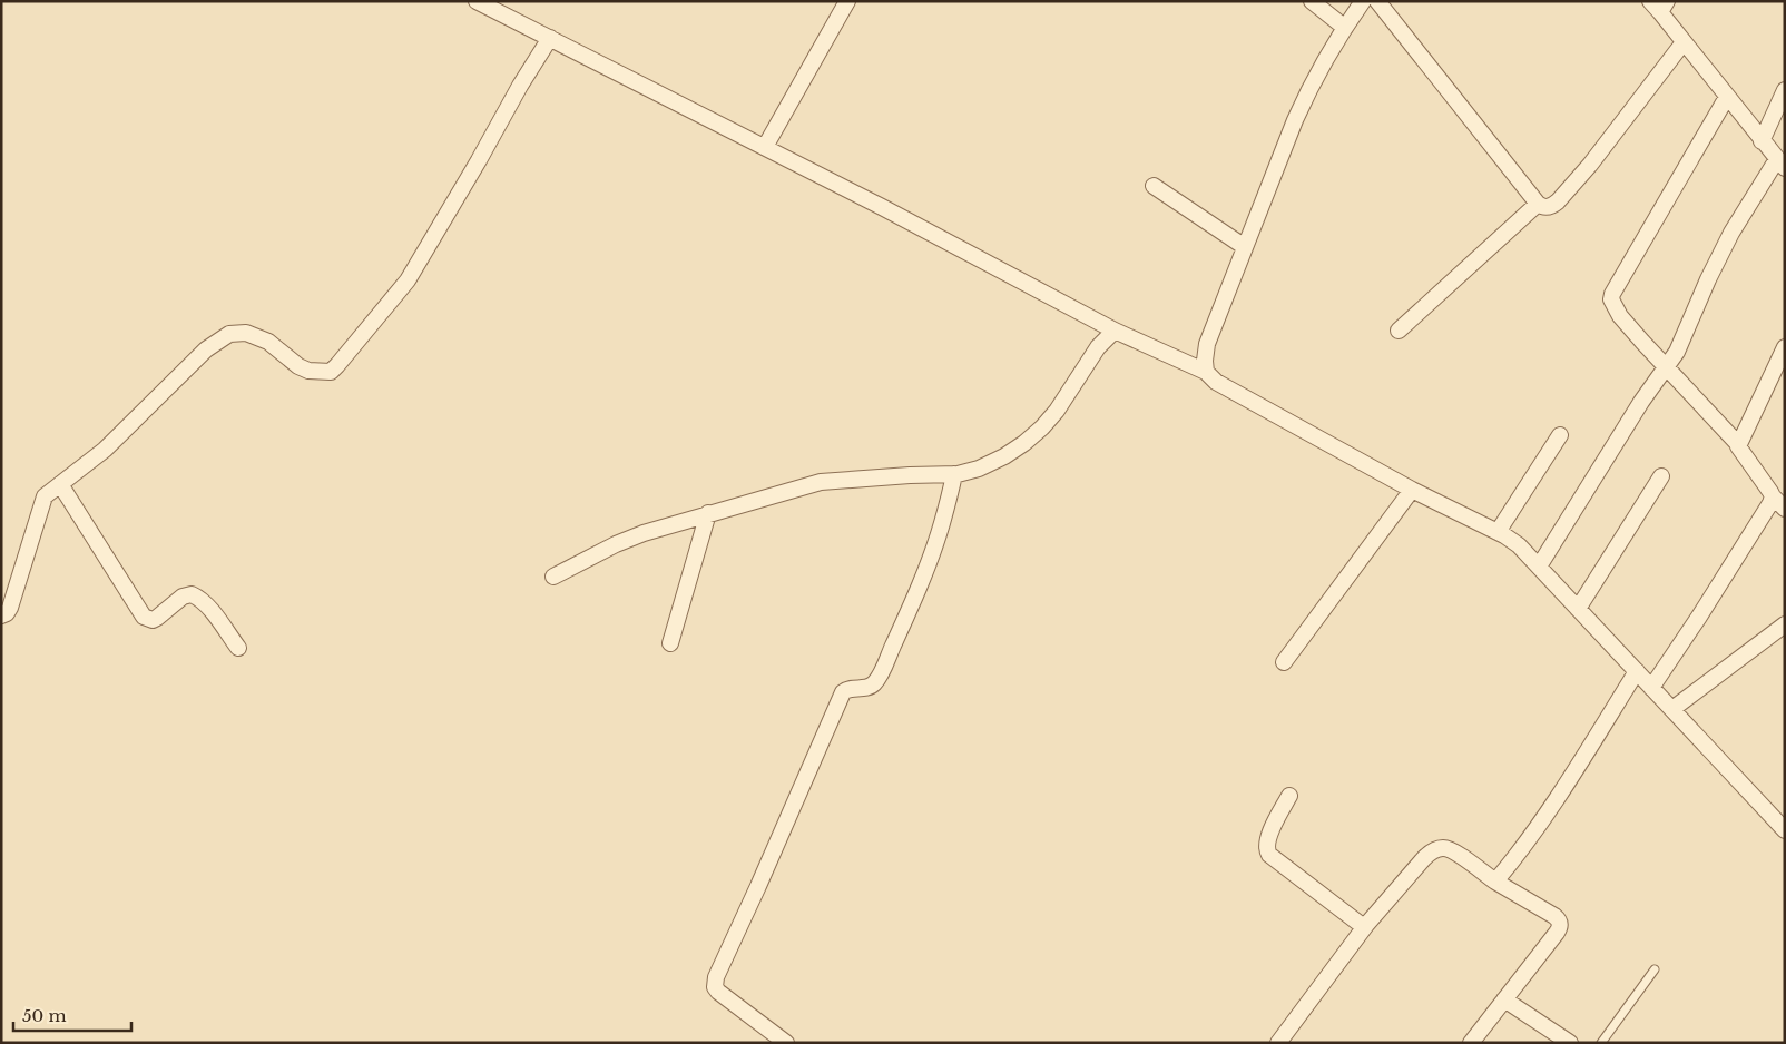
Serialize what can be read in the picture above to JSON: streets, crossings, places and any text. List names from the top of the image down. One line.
{"scale_bar":"50 m"}
